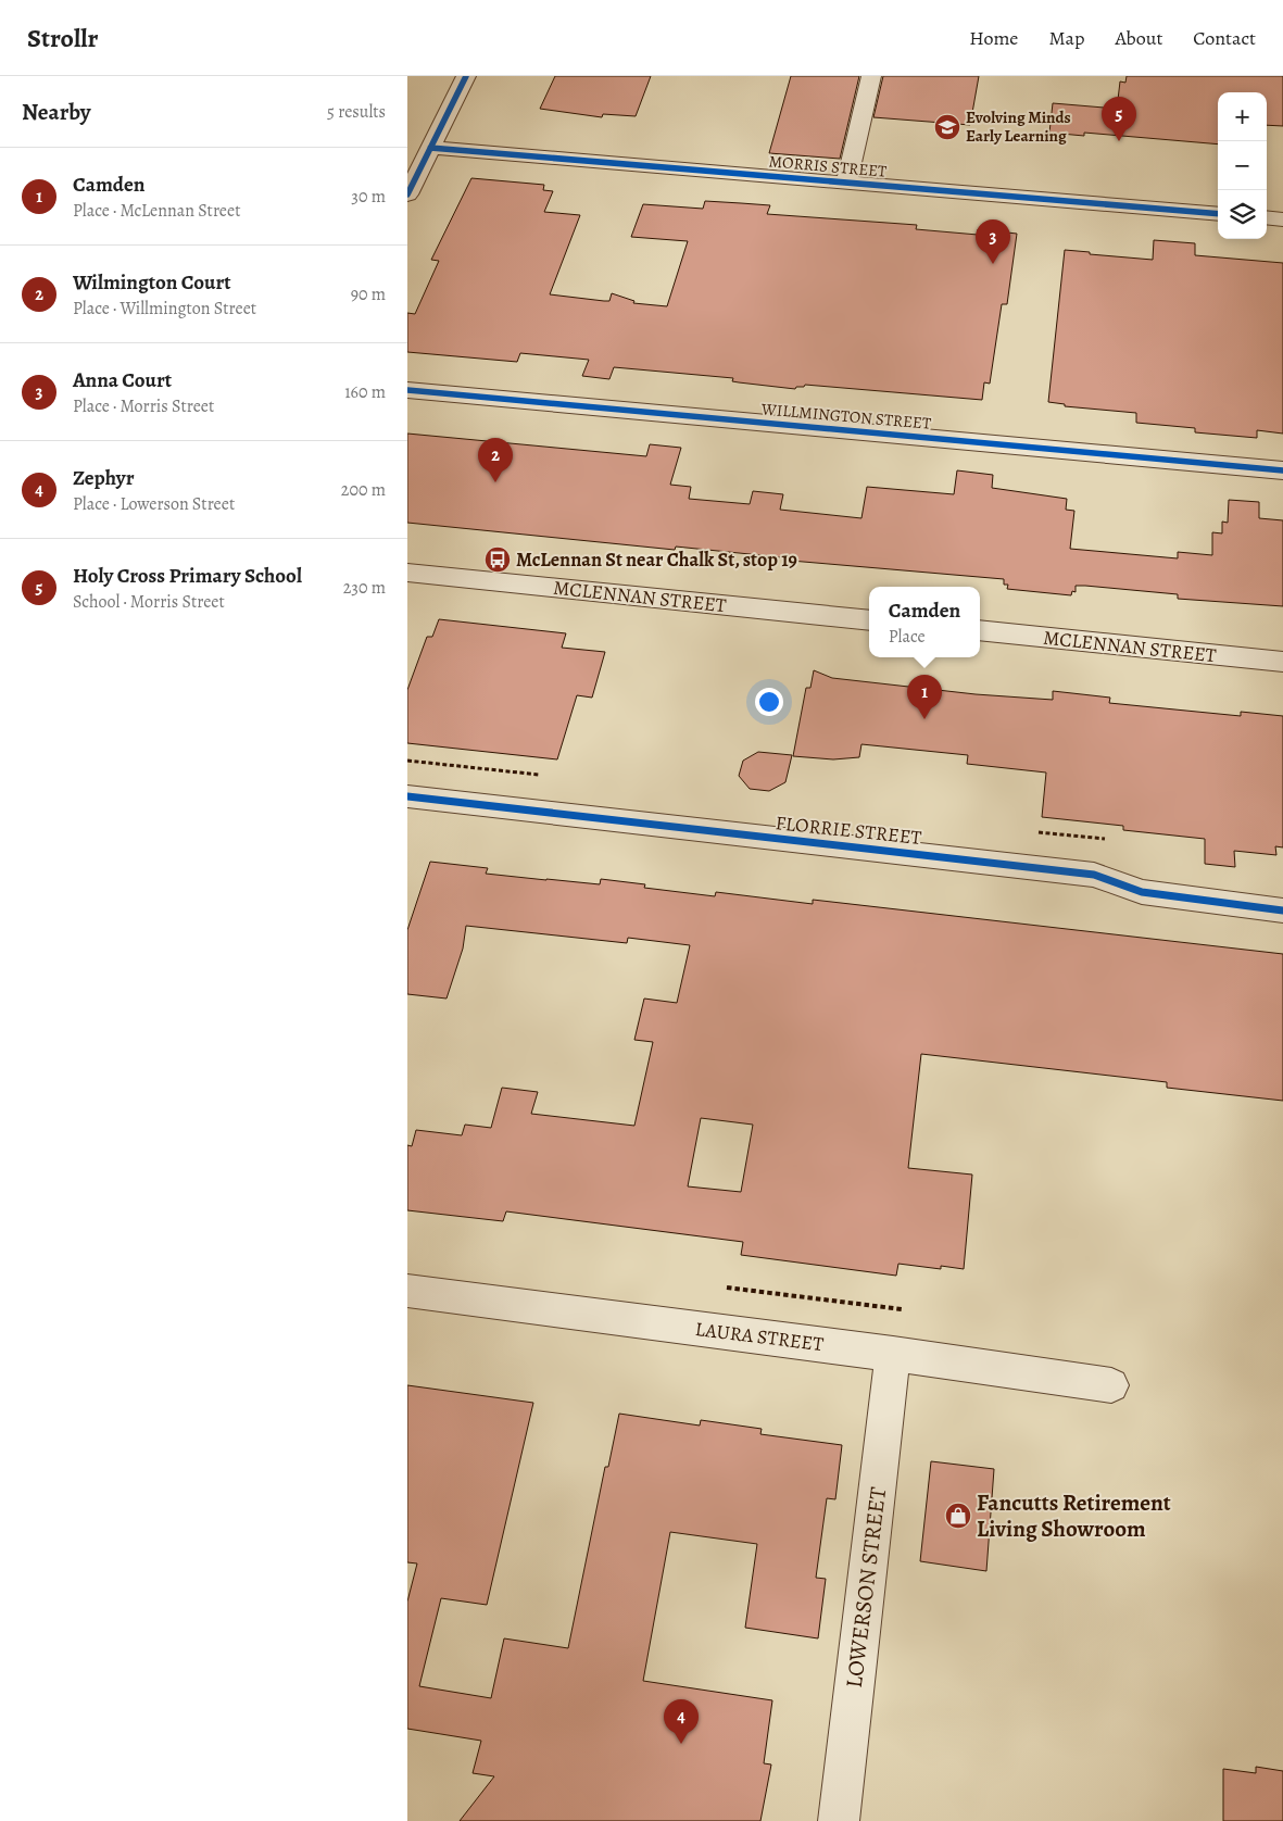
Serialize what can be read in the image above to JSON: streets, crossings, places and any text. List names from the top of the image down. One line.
{"streets":{"street":["MORRIS STREET","WILLMINGTON STREET","MCLENNAN STREET","FLORRIE STREET","LAURA STREET","LOWERSON STREET"]},"crossings":[["LAURA STREET","LOWERSON STREET"]],"places":{"school or university":["Evolving Minds Early Learning"],"bus stop":["McLennan St near Chalk St, stop 19"],"shop":["Fancutts Retirement Living Showroom"]},"page":{"header":"Strollr","nav":["Home","Map","About","Contact"],"heading":["Nearby","5 results"],"map_buttons":["+","−"],"pins":["5","3","2","1","4"],"list":[{"mark":"1","name":"Camden","note":"Place · McLennan Street","value":"30 m"},{"mark":"2","name":"Wilmington Court","note":"Place · Willmington Street","value":"90 m"},{"mark":"3","name":"Anna Court","note":"Place · Morris Street","value":"160 m"},{"mark":"4","name":"Zephyr","note":"Place · Lowerson Street","value":"200 m"},{"mark":"5","name":"Holy Cross Primary School","note":"School · Morris Street","value":"230 m"}],"popup":["Camden","Place"]}}
